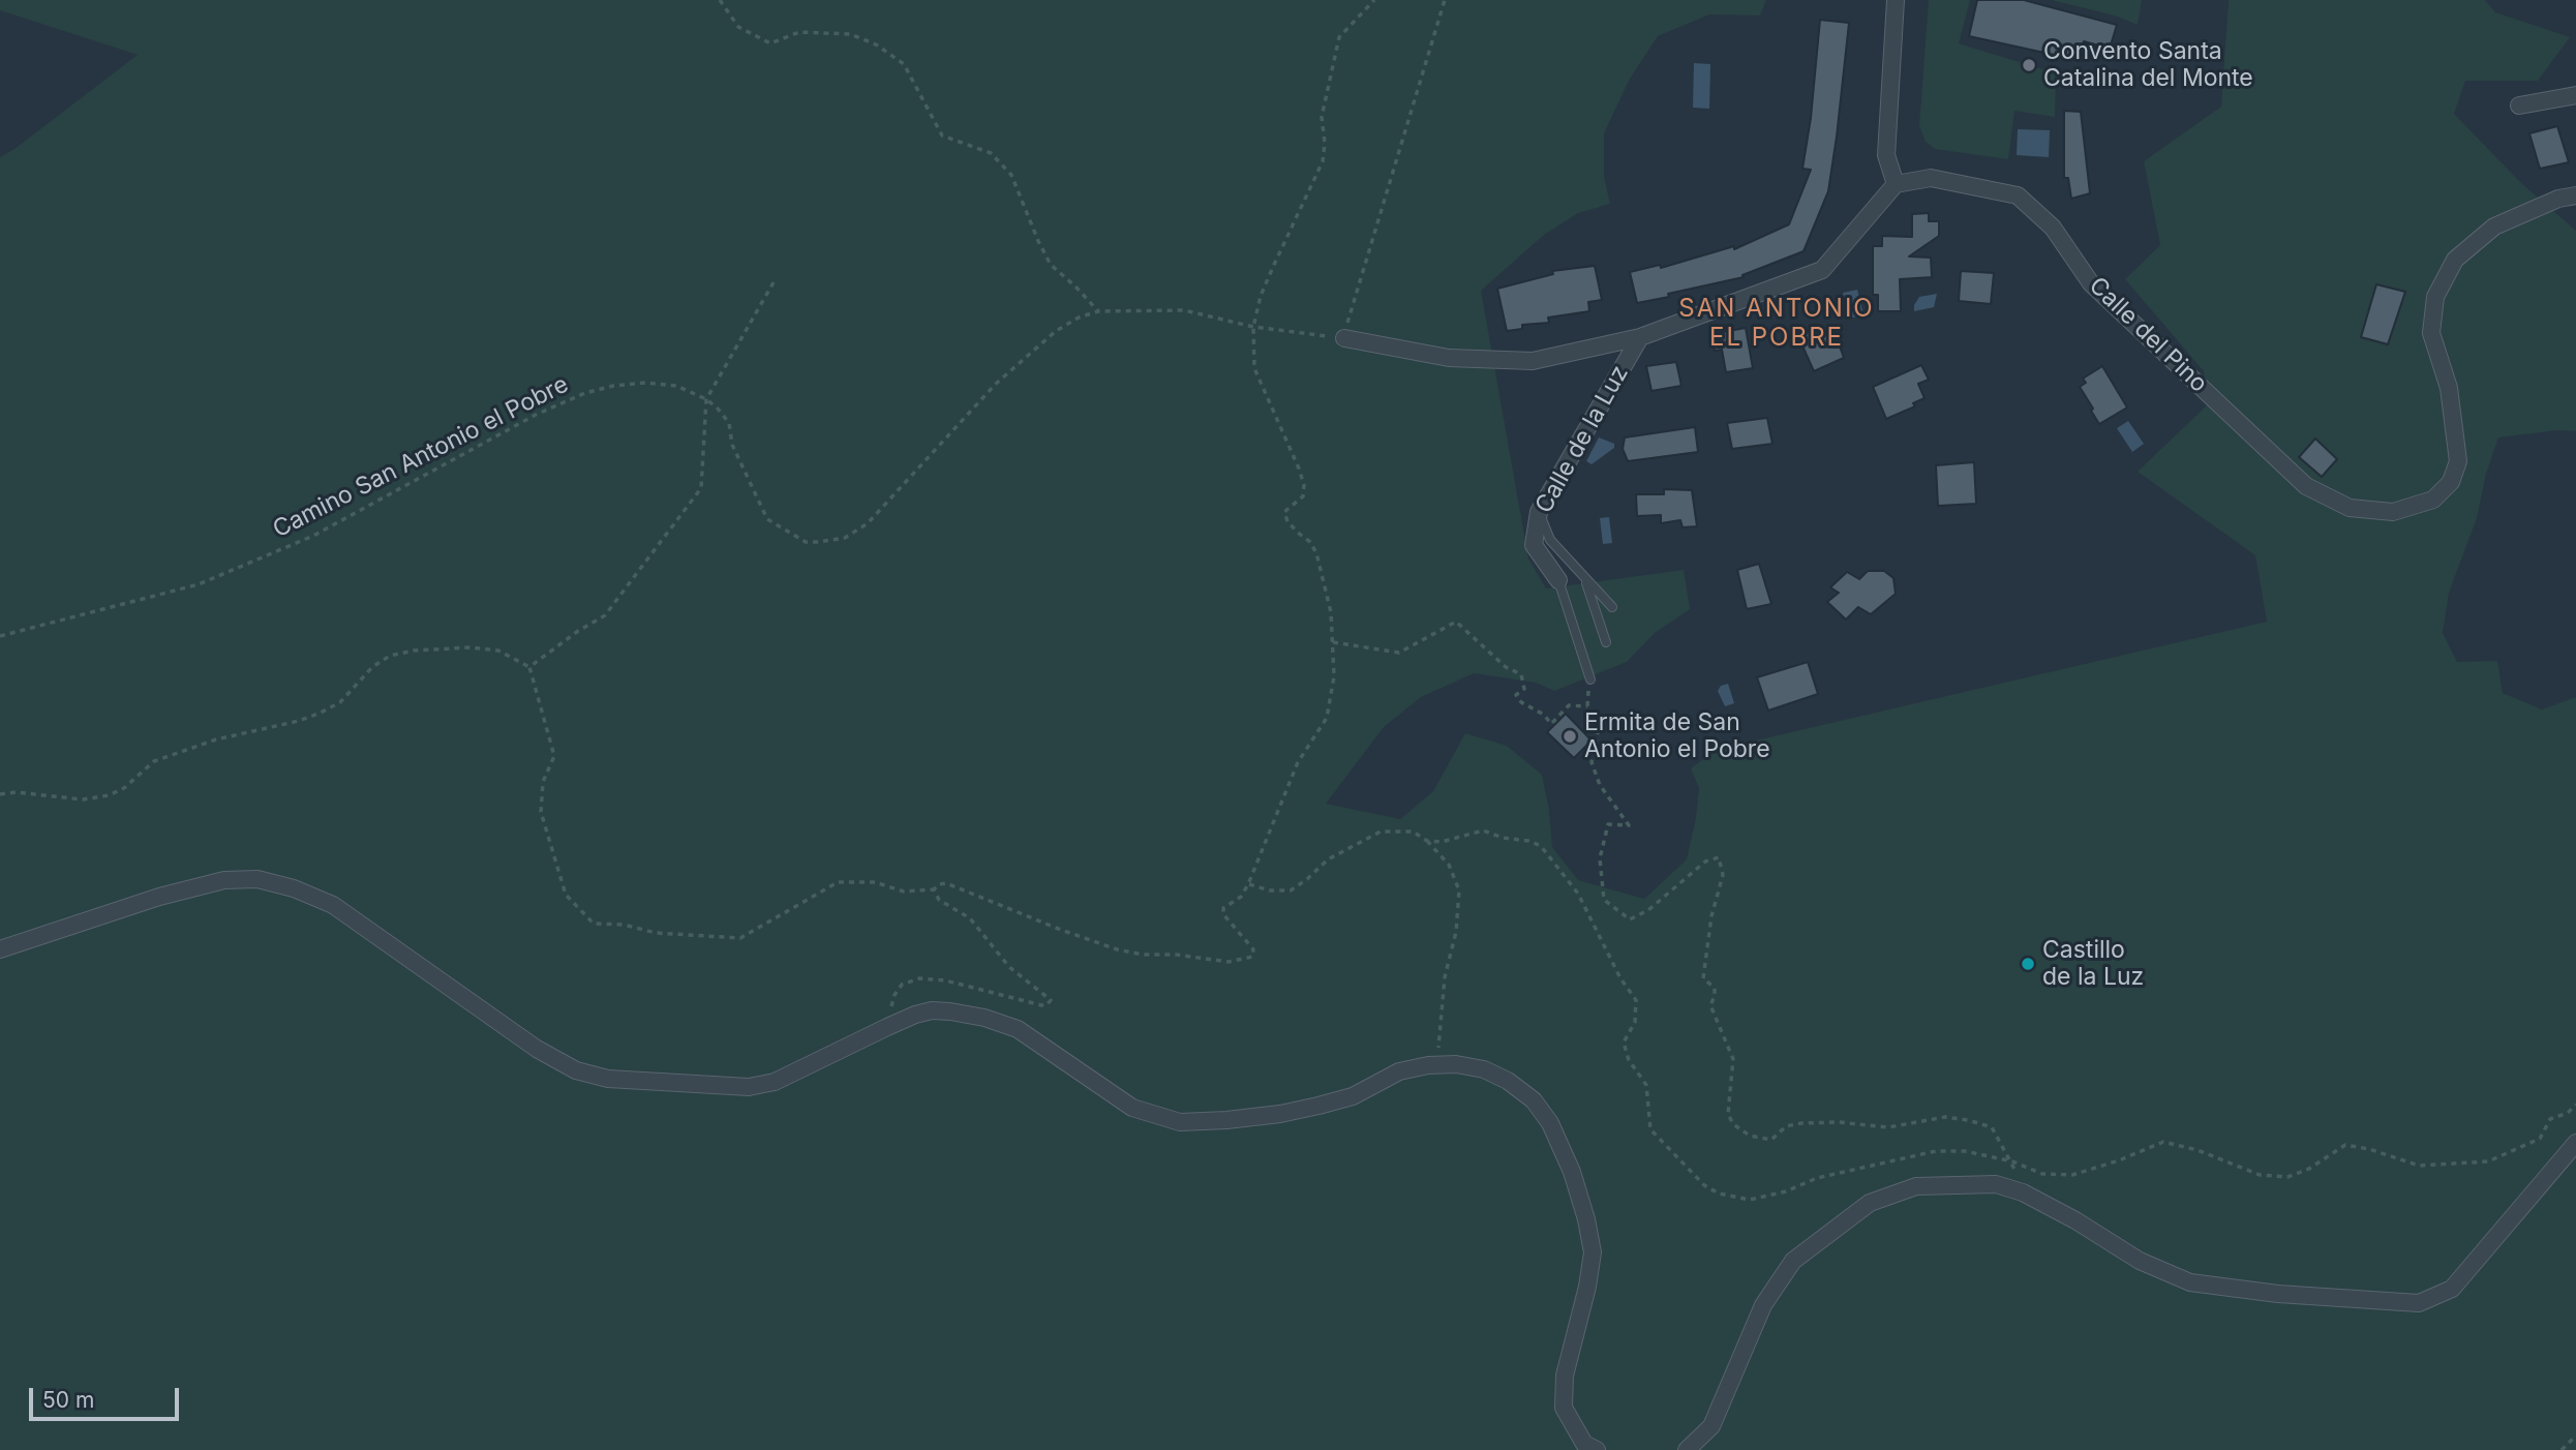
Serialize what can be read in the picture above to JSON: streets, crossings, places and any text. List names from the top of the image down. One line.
{"streets":{"street":["Calle del Pino","Calle de la Luz"],"path":["Camino San Antonio el Pobre"]},"districts":["SAN ANTONIO EL POBRE"],"places":["Convento Santa Catalina del Monte","Ermita de San Antonio el Pobre","Castillo de la Luz"],"scale_bar":"50 m"}
